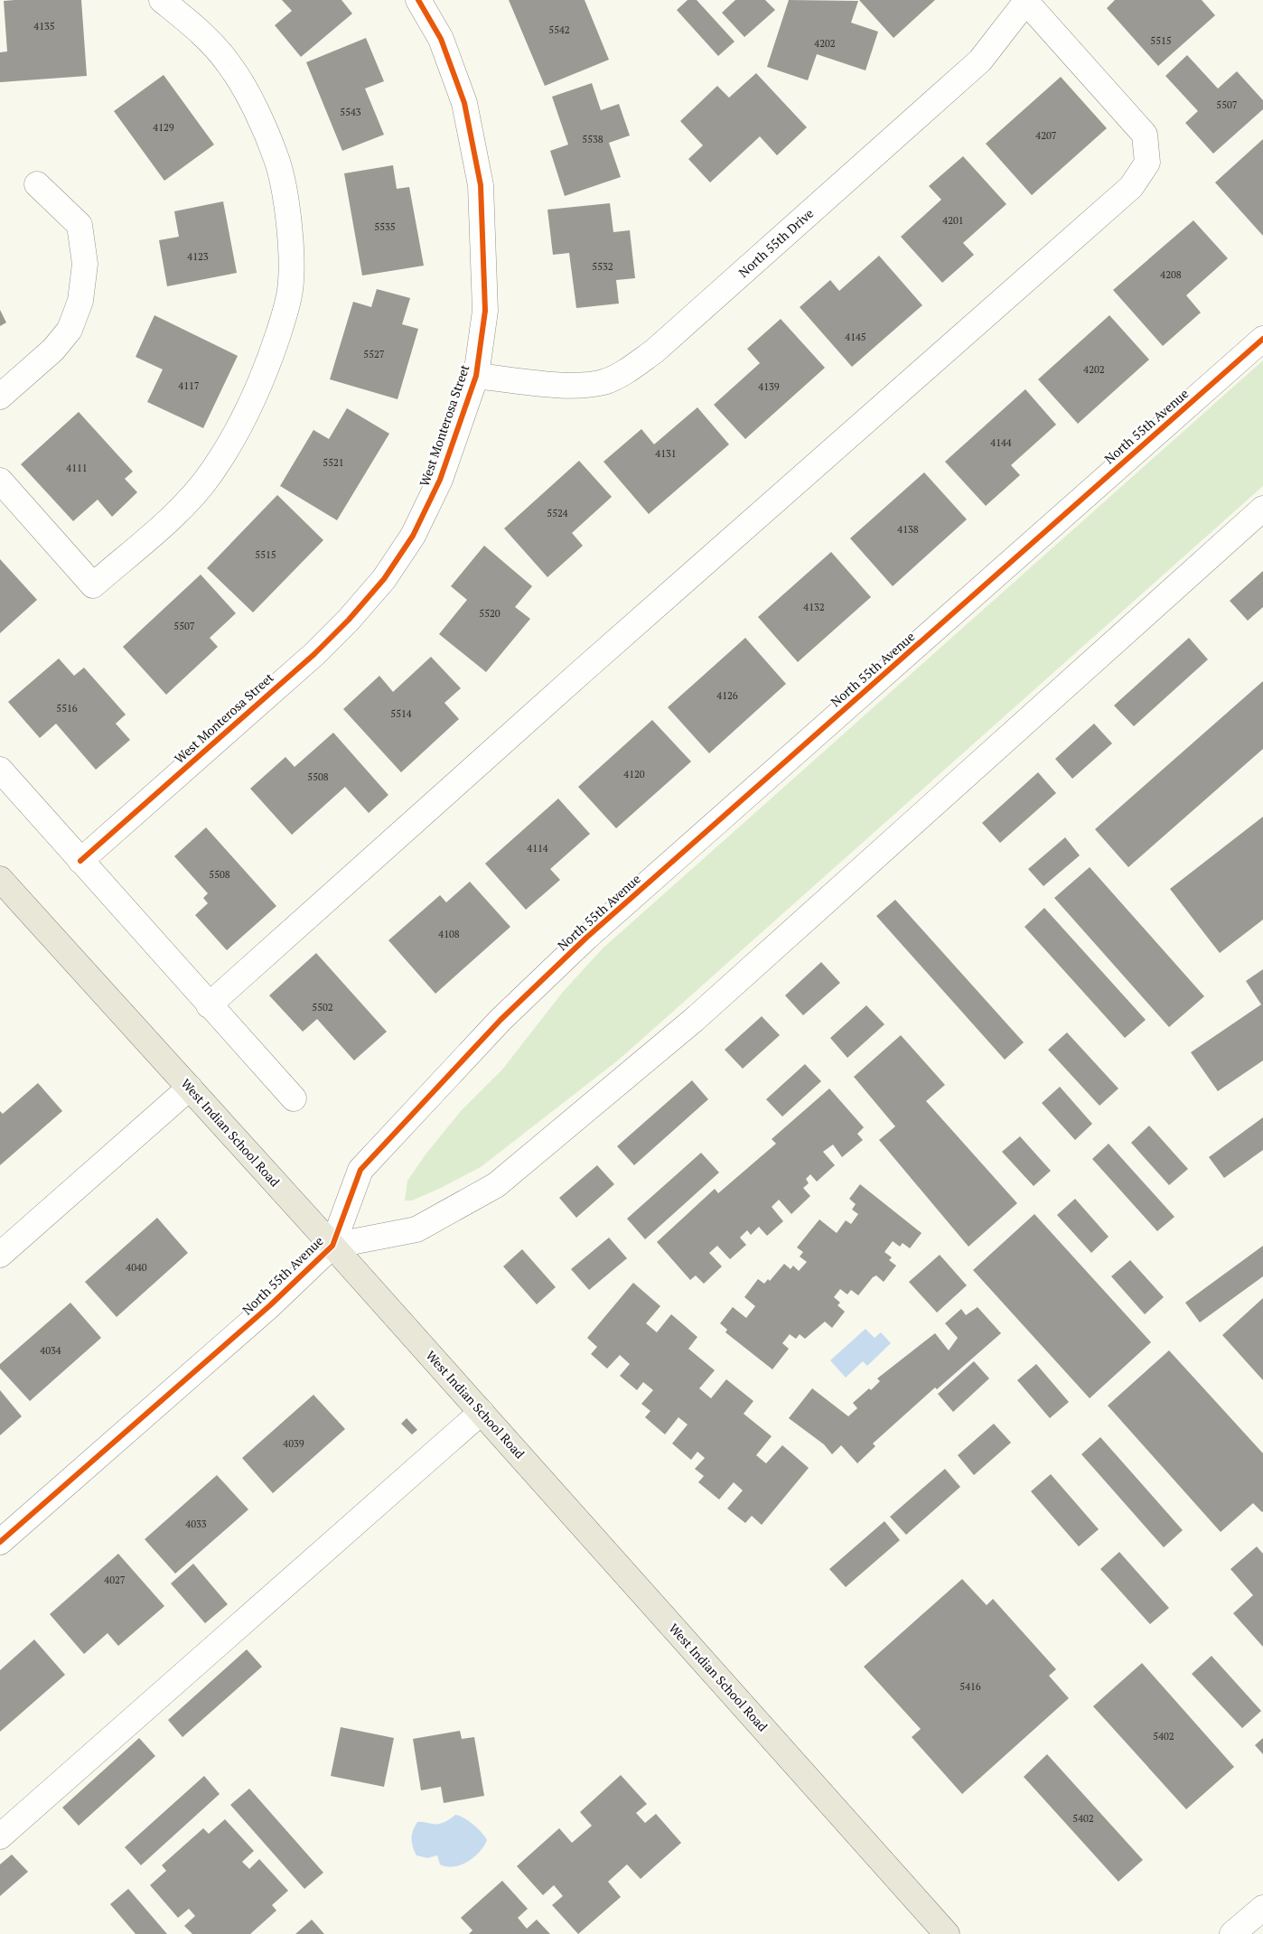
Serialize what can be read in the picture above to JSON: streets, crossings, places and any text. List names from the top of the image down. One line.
{"streets":{"main road":["West Indian School Road"],"street":["North 55th Drive","West Monterosa Street","North 55th Avenue"]},"crossings":[["North 55th Drive","West Monterosa Street"],["North 55th Avenue","West Indian School Road"]],"house_numbers":["4135","5542","5515","4202","5507","5543","4129","4207","5538","4201","5535","4123","5532","4208","4145","5527","4202","4117","4139","4144","4131","5521","4111","5524","4138","5515","4132","5520","5507","4126","5516","5514","4120","5508","4114","5508","4108","5502","4040","4034","4039","4033","4027","5416","5402","5402"]}
